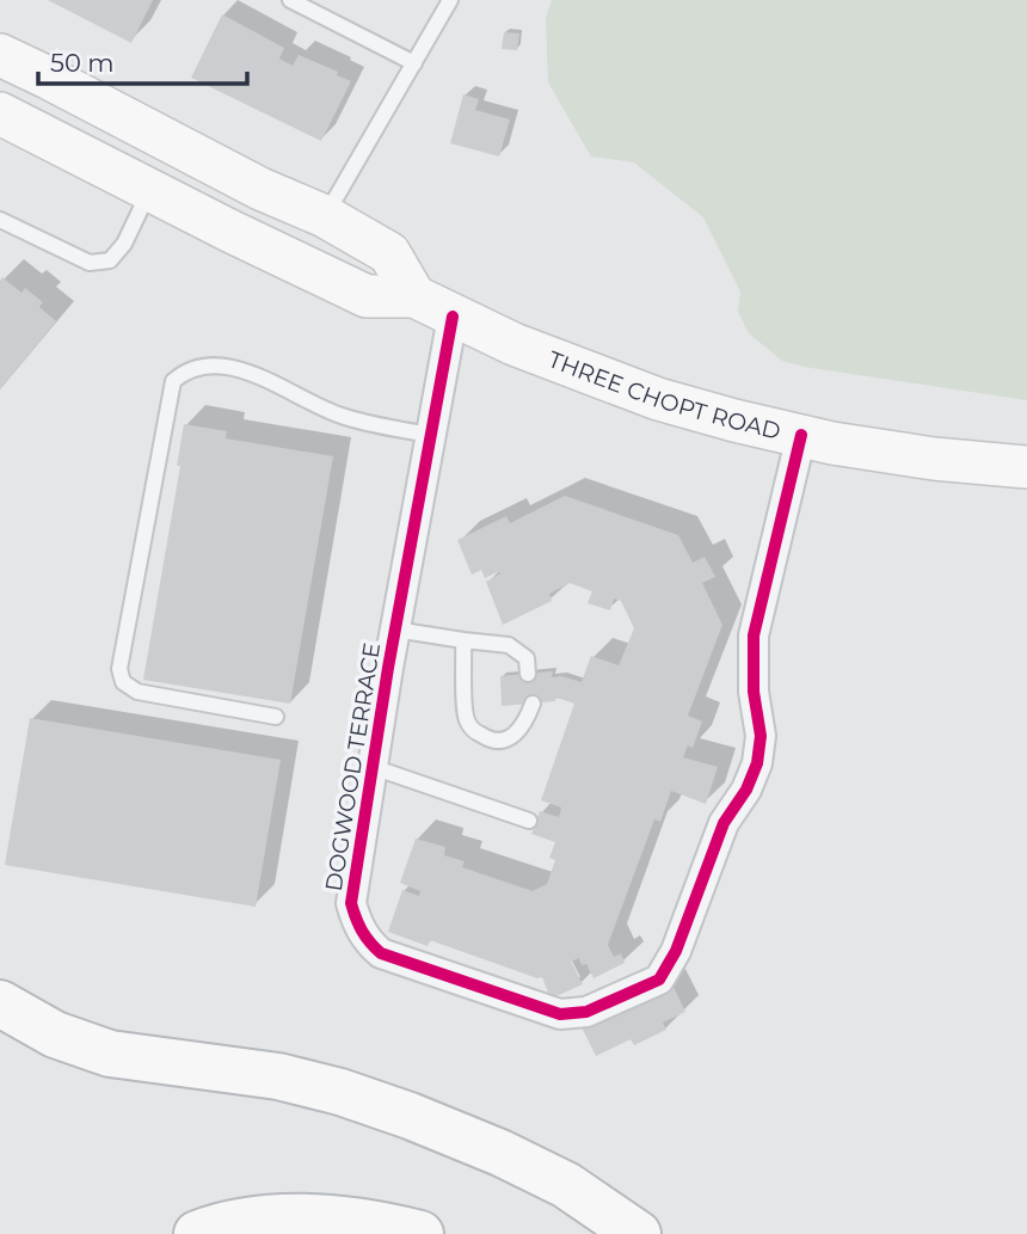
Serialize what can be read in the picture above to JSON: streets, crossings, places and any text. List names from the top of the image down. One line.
{"streets":{"main road":["THREE CHOPT ROAD"],"street":["DOGWOOD TERRACE"]},"crossings":[["THREE CHOPT ROAD","DOGWOOD TERRACE"]],"scale_bar":"50 m"}
